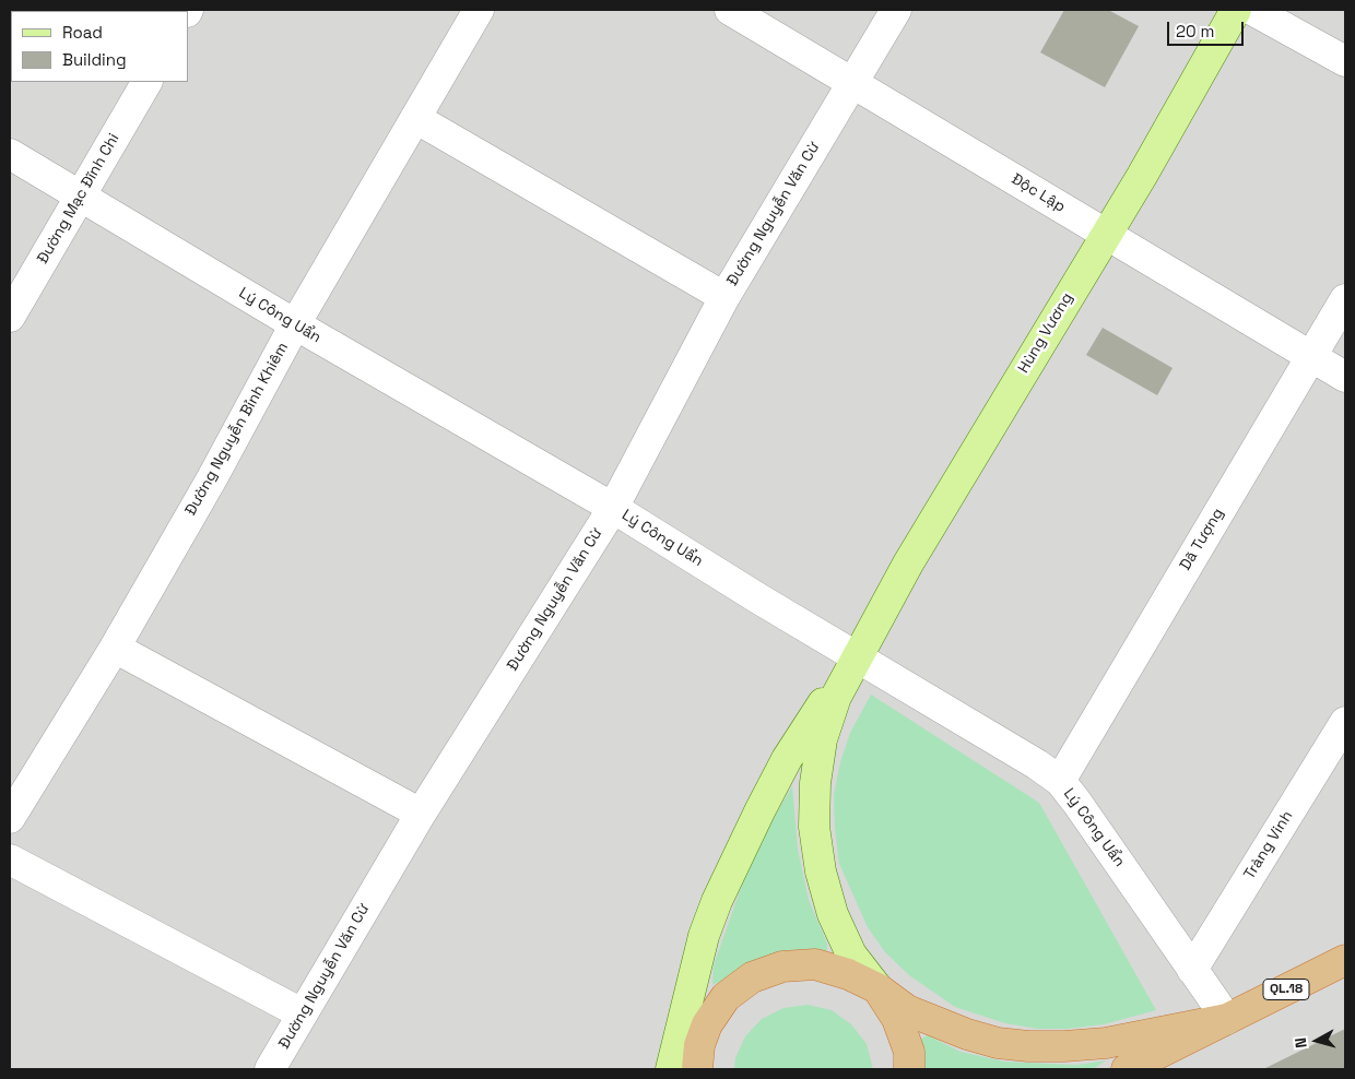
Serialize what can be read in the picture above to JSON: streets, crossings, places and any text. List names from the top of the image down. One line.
{"streets":{"highway":["QL.18"],"main road":["Hùng Vương"],"street":["Độc Lập","Đường Mạc Đĩnh Chi","Đường Nguyễn Văn Cừ","Lý Công Uẩn","Đường Nguyễn Bỉnh Khiêm","Dã Tượng","Tràng Vinh"]},"crossings":[["Độc Lập","Đường Nguyễn Văn Cừ"],["Độc Lập","Hùng Vương"],["Độc Lập","Dã Tượng"],["Đường Mạc Đĩnh Chi","Lý Công Uẩn"],["Đường Nguyễn Văn Cừ","Lý Công Uẩn"],["Lý Công Uẩn","Hùng Vương"],["Lý Công Uẩn","Đường Nguyễn Bỉnh Khiêm"],["Lý Công Uẩn","Dã Tượng"],["Lý Công Uẩn","Tràng Vinh"],["Lý Công Uẩn","QL.18"]],"legend":["Road","Building"],"scale_bar":"20 m","north":"left"}
